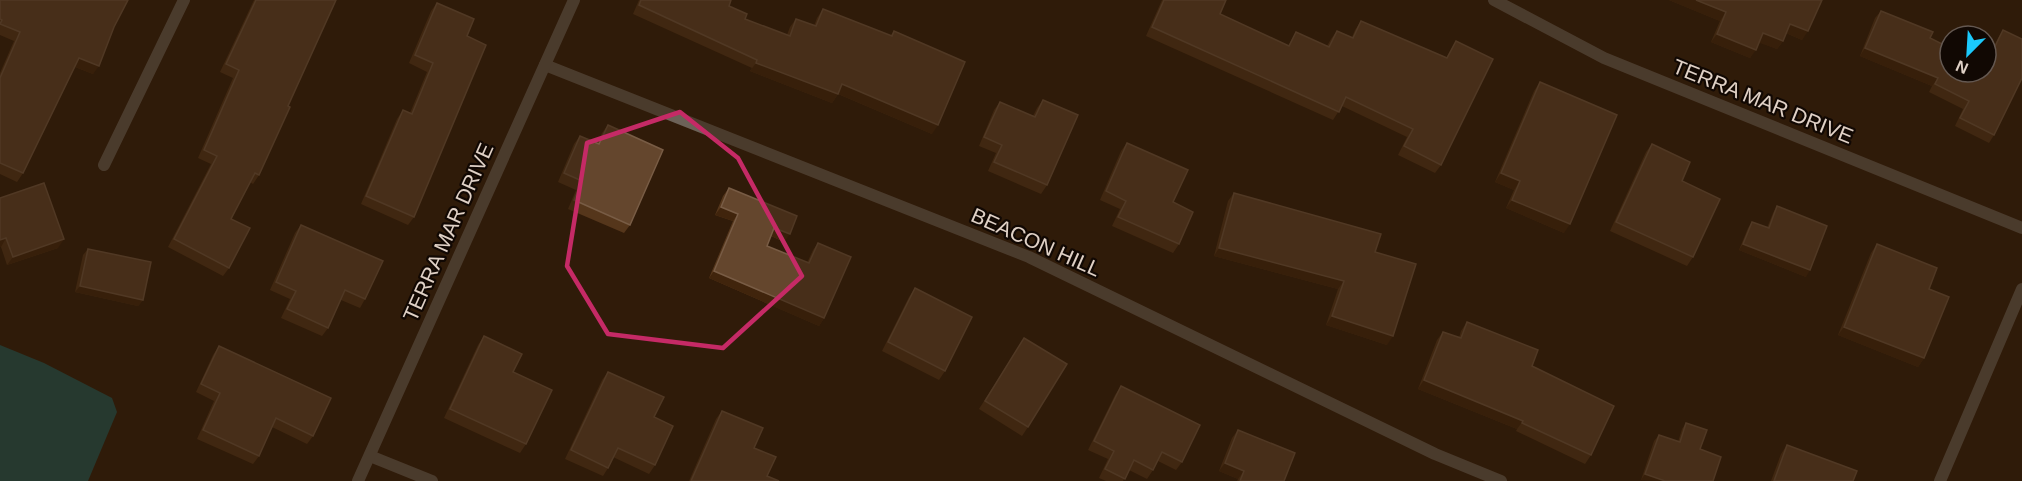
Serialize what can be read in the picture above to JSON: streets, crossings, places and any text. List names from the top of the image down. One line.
{"streets":{"street":["TERRA MAR DRIVE","BEACON HILL"]},"crossings":[["TERRA MAR DRIVE","BEACON HILL"]],"north":"bottom left"}
